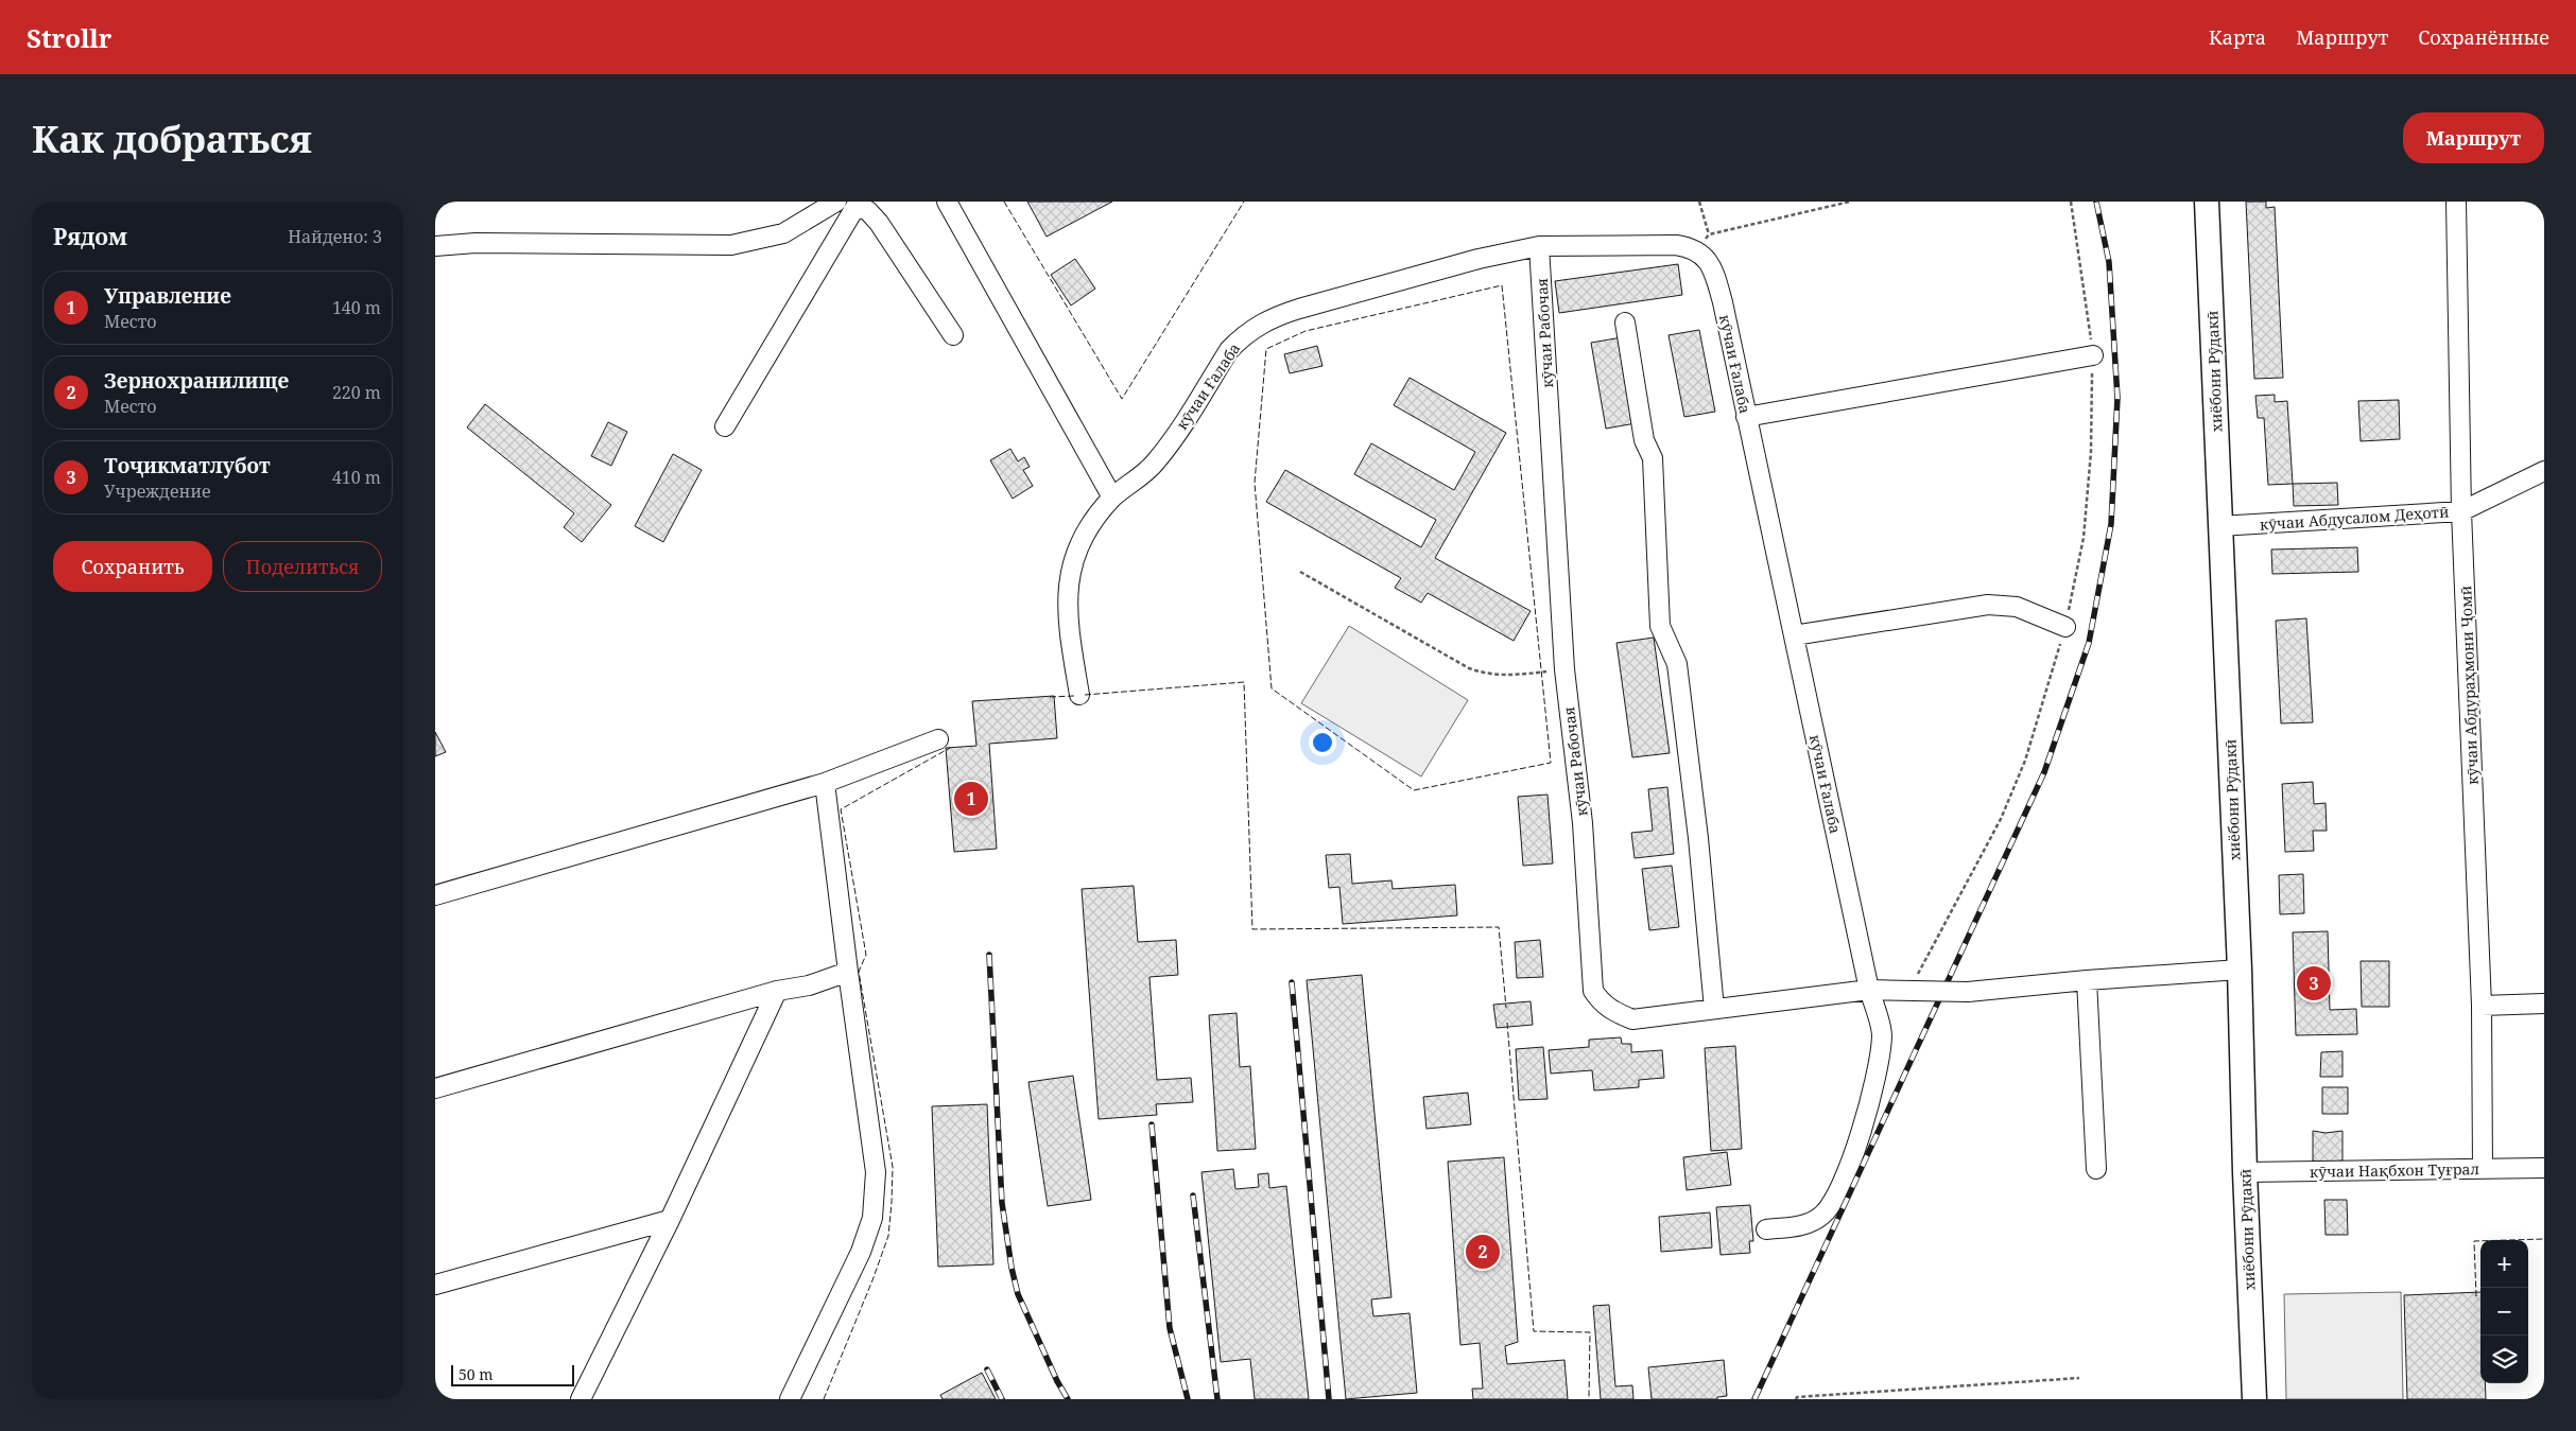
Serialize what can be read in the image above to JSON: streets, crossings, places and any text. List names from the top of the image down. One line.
{"streets":{"main road":["хиёбони Рӯдакӣ"],"street":["кӯчаи Рабочая","кӯчаи Ғалаба","кӯчаи Абдусалом Деҳотӣ","кӯчаи Абдураҳмони Ҷомӣ","кӯчаи Нақбхон Туғрал"]},"crossings":[["кӯчаи Рабочая","кӯчаи Ғалаба"],["хиёбони Рӯдакӣ","кӯчаи Абдусалом Деҳотӣ"],["хиёбони Рӯдакӣ","кӯчаи Нақбхон Туғрал"],["кӯчаи Абдусалом Деҳотӣ","кӯчаи Абдураҳмони Ҷомӣ"],["кӯчаи Абдураҳмони Ҷомӣ","кӯчаи Нақбхон Туғрал"]],"scale_bar":"50 m","page":{"header":"Strollr","nav":["Карта","Маршрут","Сохранённые"],"buttons":["Маршрут",["Сохранить","Поделиться"]],"title":"Как добраться","heading":["Рядом","Найдено: 3"],"list":[{"mark":"1","name":"Управление","note":"Место","value":"140 m"},{"mark":"2","name":"Зернохранилище","note":"Место","value":"220 m"},{"mark":"3","name":"Тоҷикматлубот","note":"Учреждение","value":"410 m"}],"pins":["1","3","2"],"map_buttons":["+","−"],"scale":"50 m"}}
